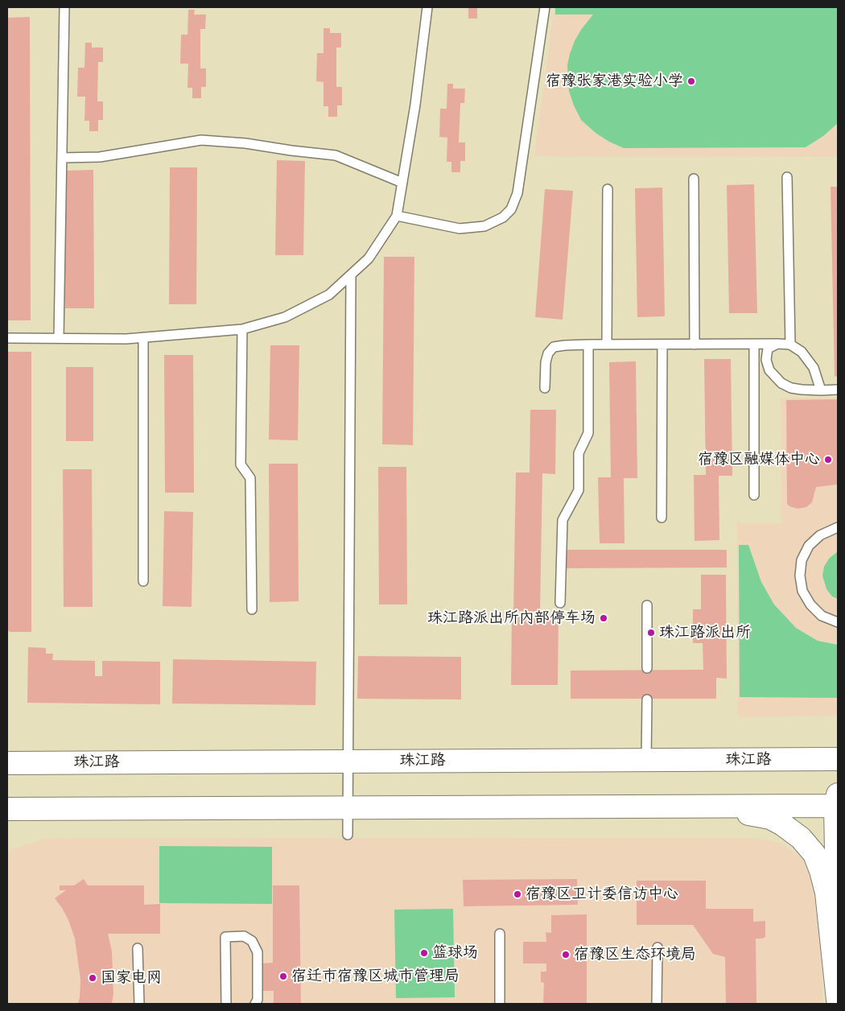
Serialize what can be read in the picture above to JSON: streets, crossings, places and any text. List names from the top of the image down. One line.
{"streets":{"street":["珠江路"]},"places":["宿豫张家港实验小学","宿豫区融媒体中心","珠江路派出所内部停车场","珠江路派出所","宿豫区卫计委信访中心","篮球场","宿豫区生态环境局","宿迁市宿豫区城市管理局","国家电网"]}
